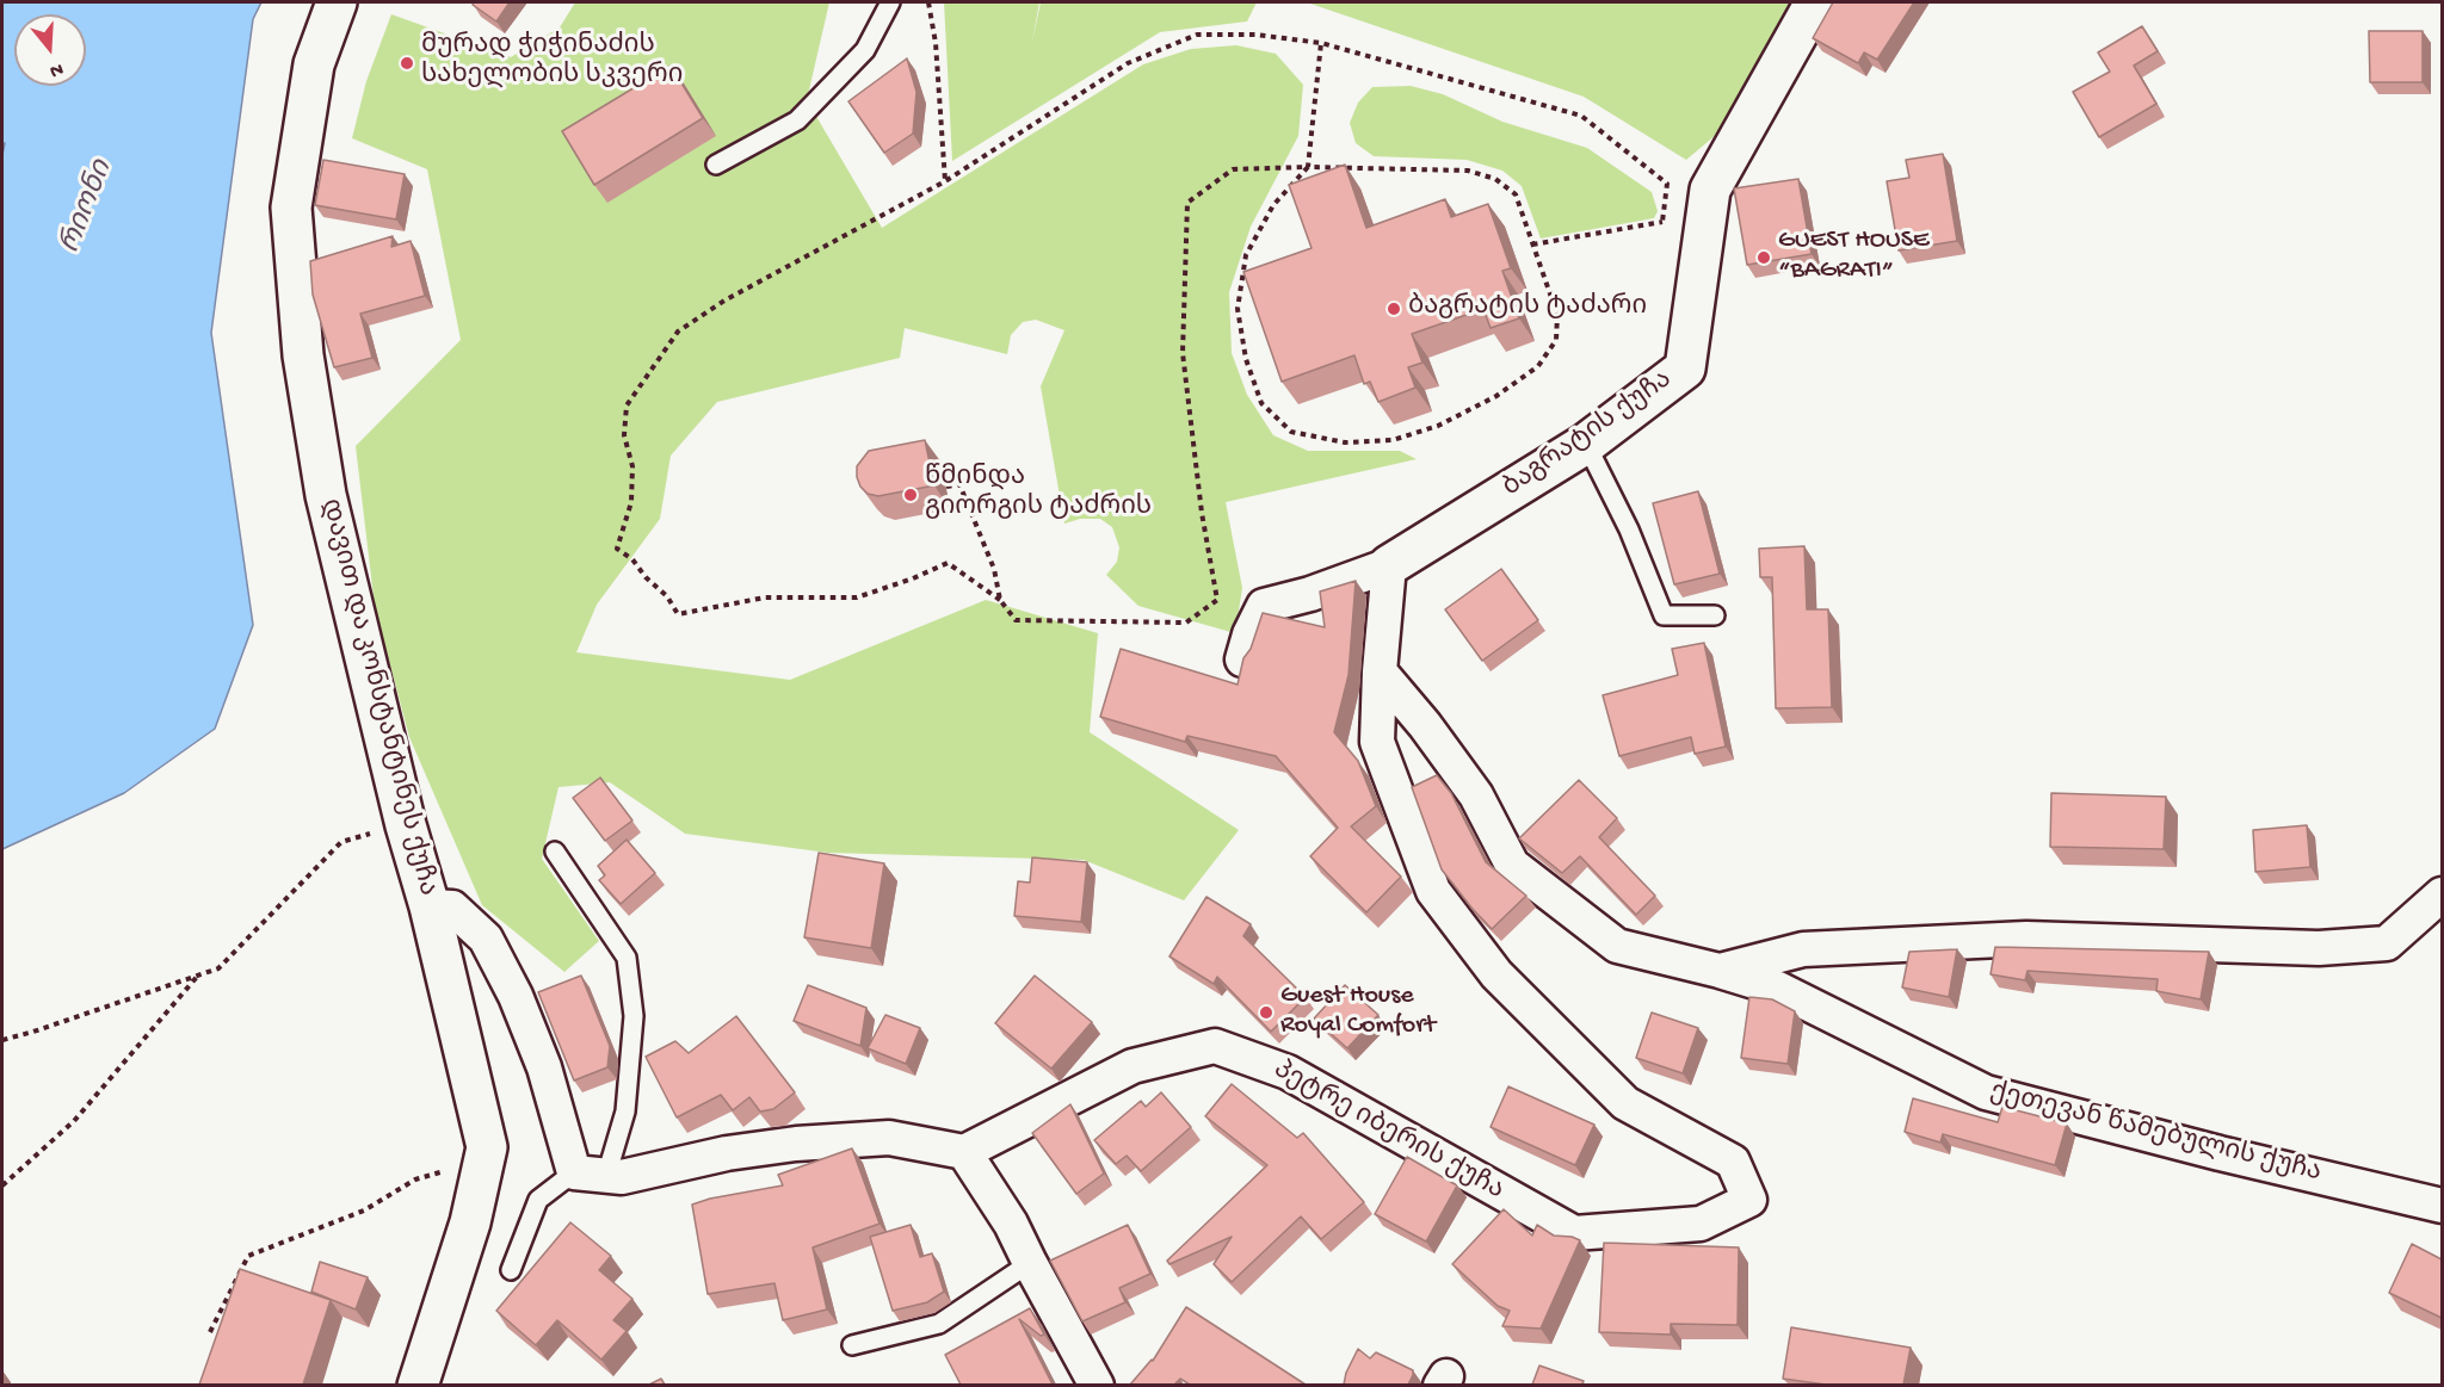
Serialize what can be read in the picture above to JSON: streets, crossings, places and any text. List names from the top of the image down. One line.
{"streets":{"main road":["ბაგრატის ქუჩა","დავით და კონსტანტინეს ქუჩა"],"street":["პეტრე იბერის ქუჩა","ქეთევან წამებულის ქუჩა"]},"crossings":[["ბაგრატის ქუჩა","პეტრე იბერის ქუჩა"],["პეტრე იბერის ქუჩა","ქეთევან წამებულის ქუჩა"]],"water":["რიონი"],"places":["მურად ჭიჭინაძის სახელობის სკვერი","GUEST HOUSE “BAGRATI”","ბაგრატის ტაძარი","წმინდა გიორგის ტაძრის","Guest House Royal Comfort"],"north":"bottom"}
